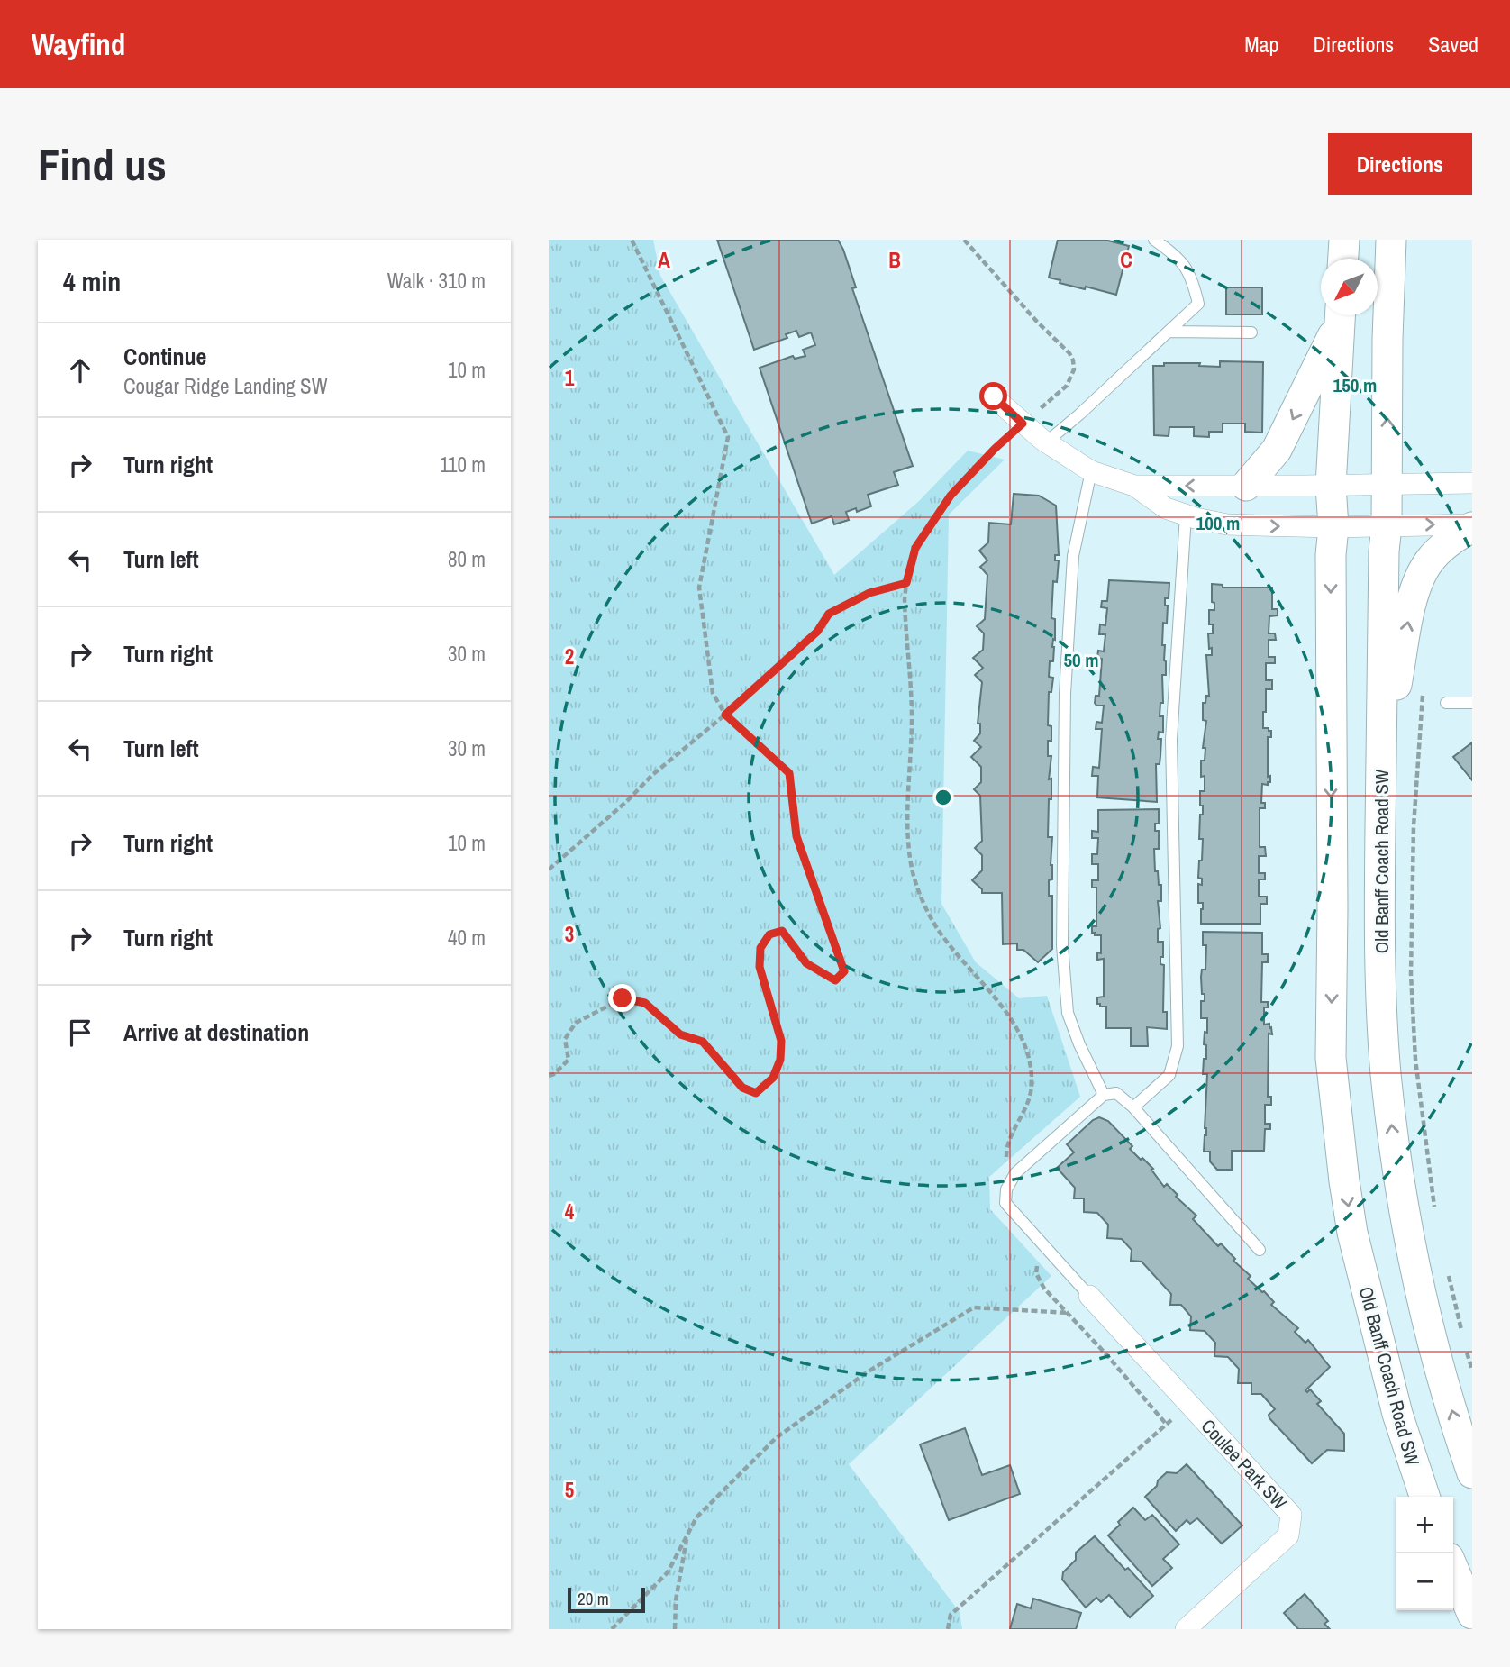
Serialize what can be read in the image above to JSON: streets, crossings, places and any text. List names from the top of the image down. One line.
{"streets":{"main road":["Old Banff Coach Road SW"],"street":["Coulee Park SW"]},"scale_bar":"20 m","north":"bottom left","page":{"header":"Wayfind","nav":["Map","Directions","Saved"],"buttons":"Directions","title":"Find us","heading":["4 min","Walk · 310 m"],"list":[["Continue","Cougar Ridge Landing SW","10 m"],["Turn right","110 m"],["Turn left","80 m"],["Turn right","30 m"],["Turn left","30 m"],["Turn right","10 m"],["Turn right","40 m"],"Arrive at destination"],"map_buttons":["+","−"],"scale":"20 m"},"grid":{"columns":["A","B","C"],"rows":["1","2","3","4","5"]},"rings":["150 m","100 m","50 m"]}
